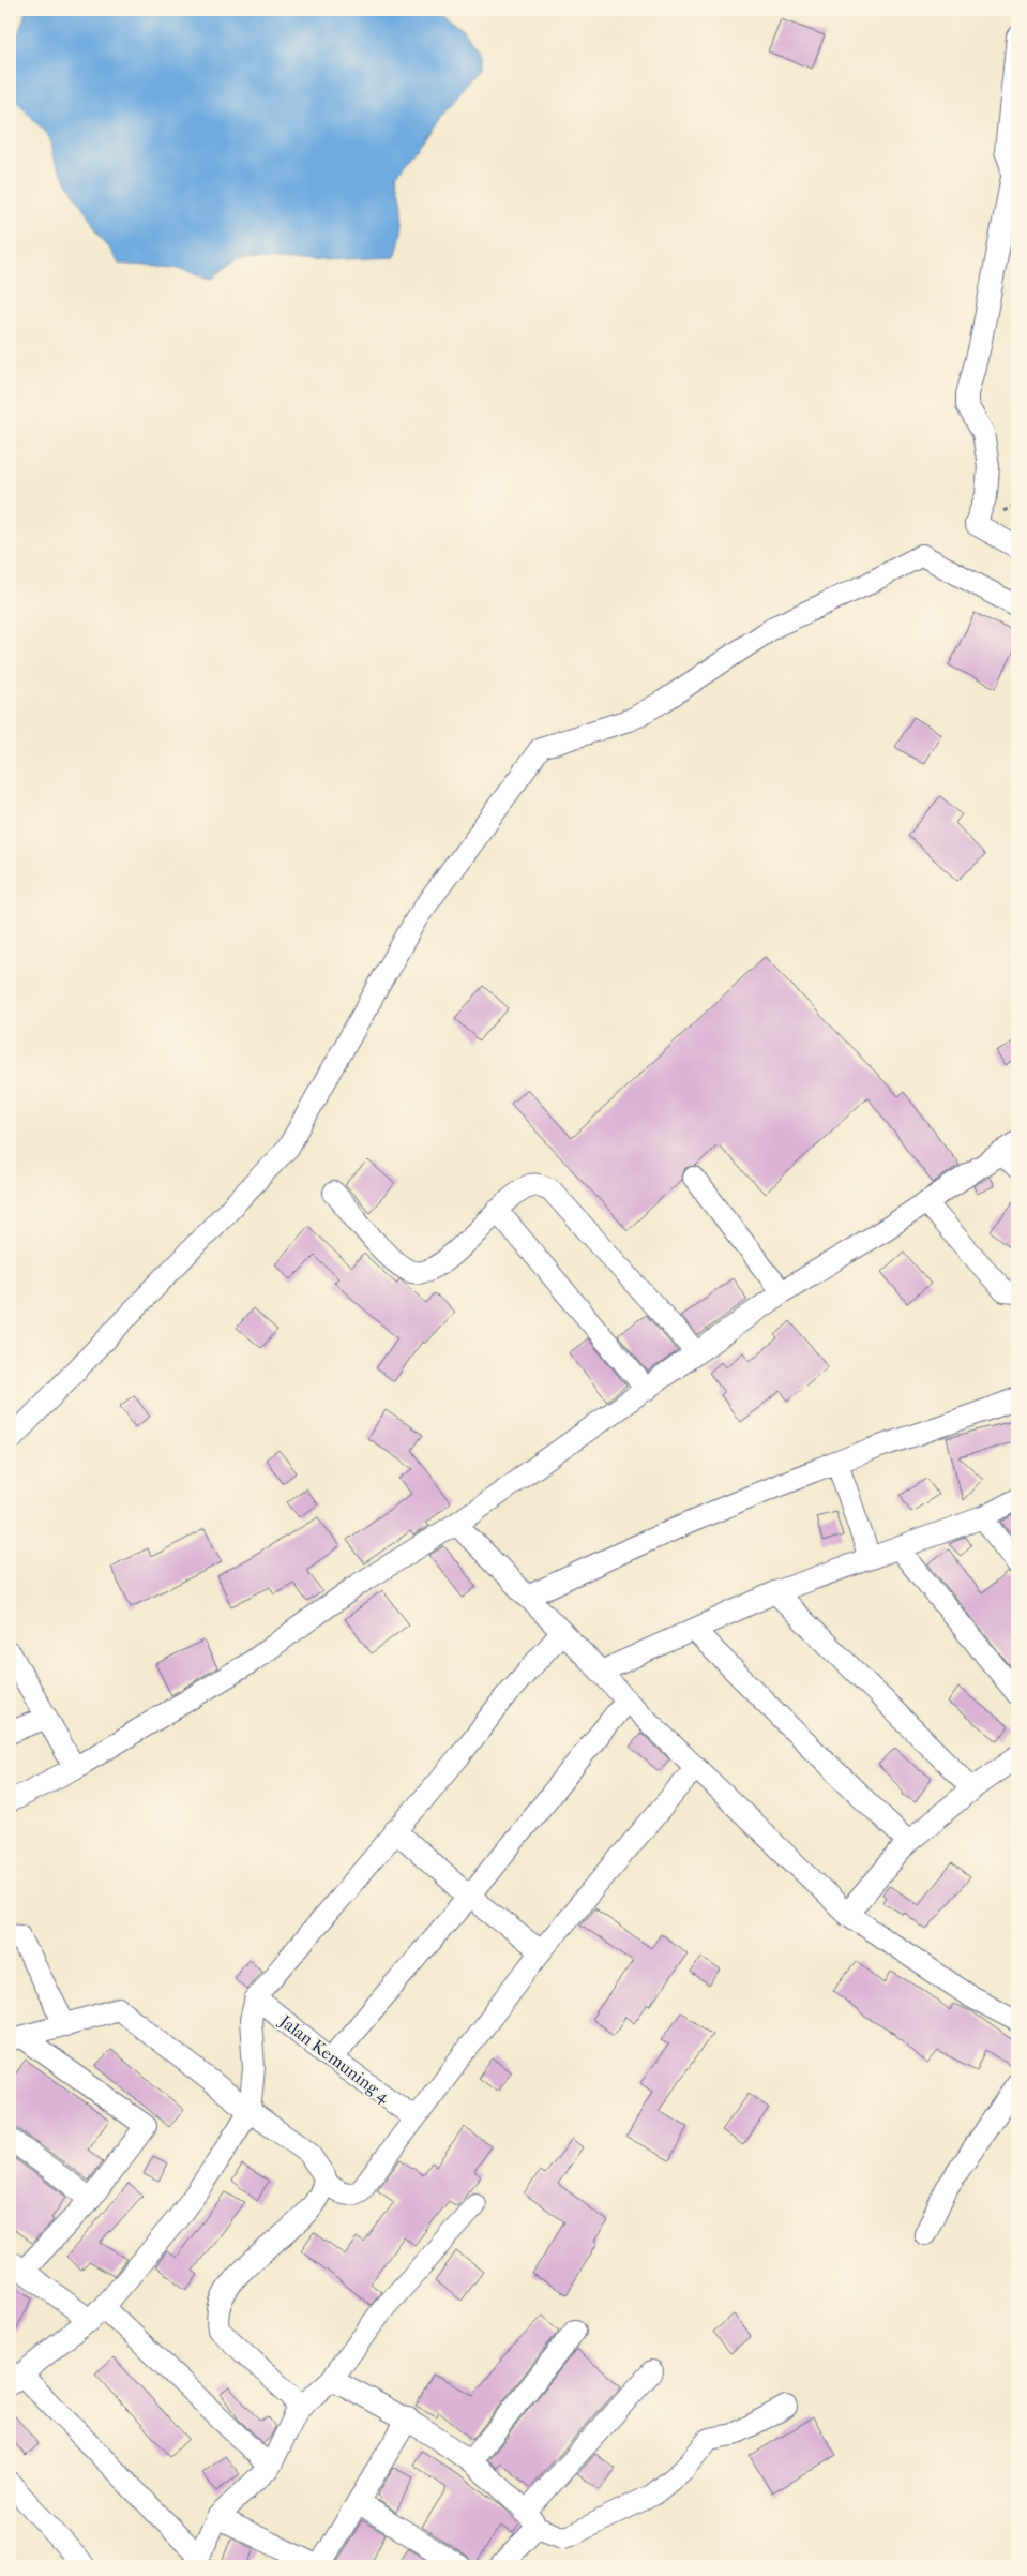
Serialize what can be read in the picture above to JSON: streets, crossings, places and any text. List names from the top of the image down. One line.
{"streets":{"street":["Jalan Kemuning 4"]}}
